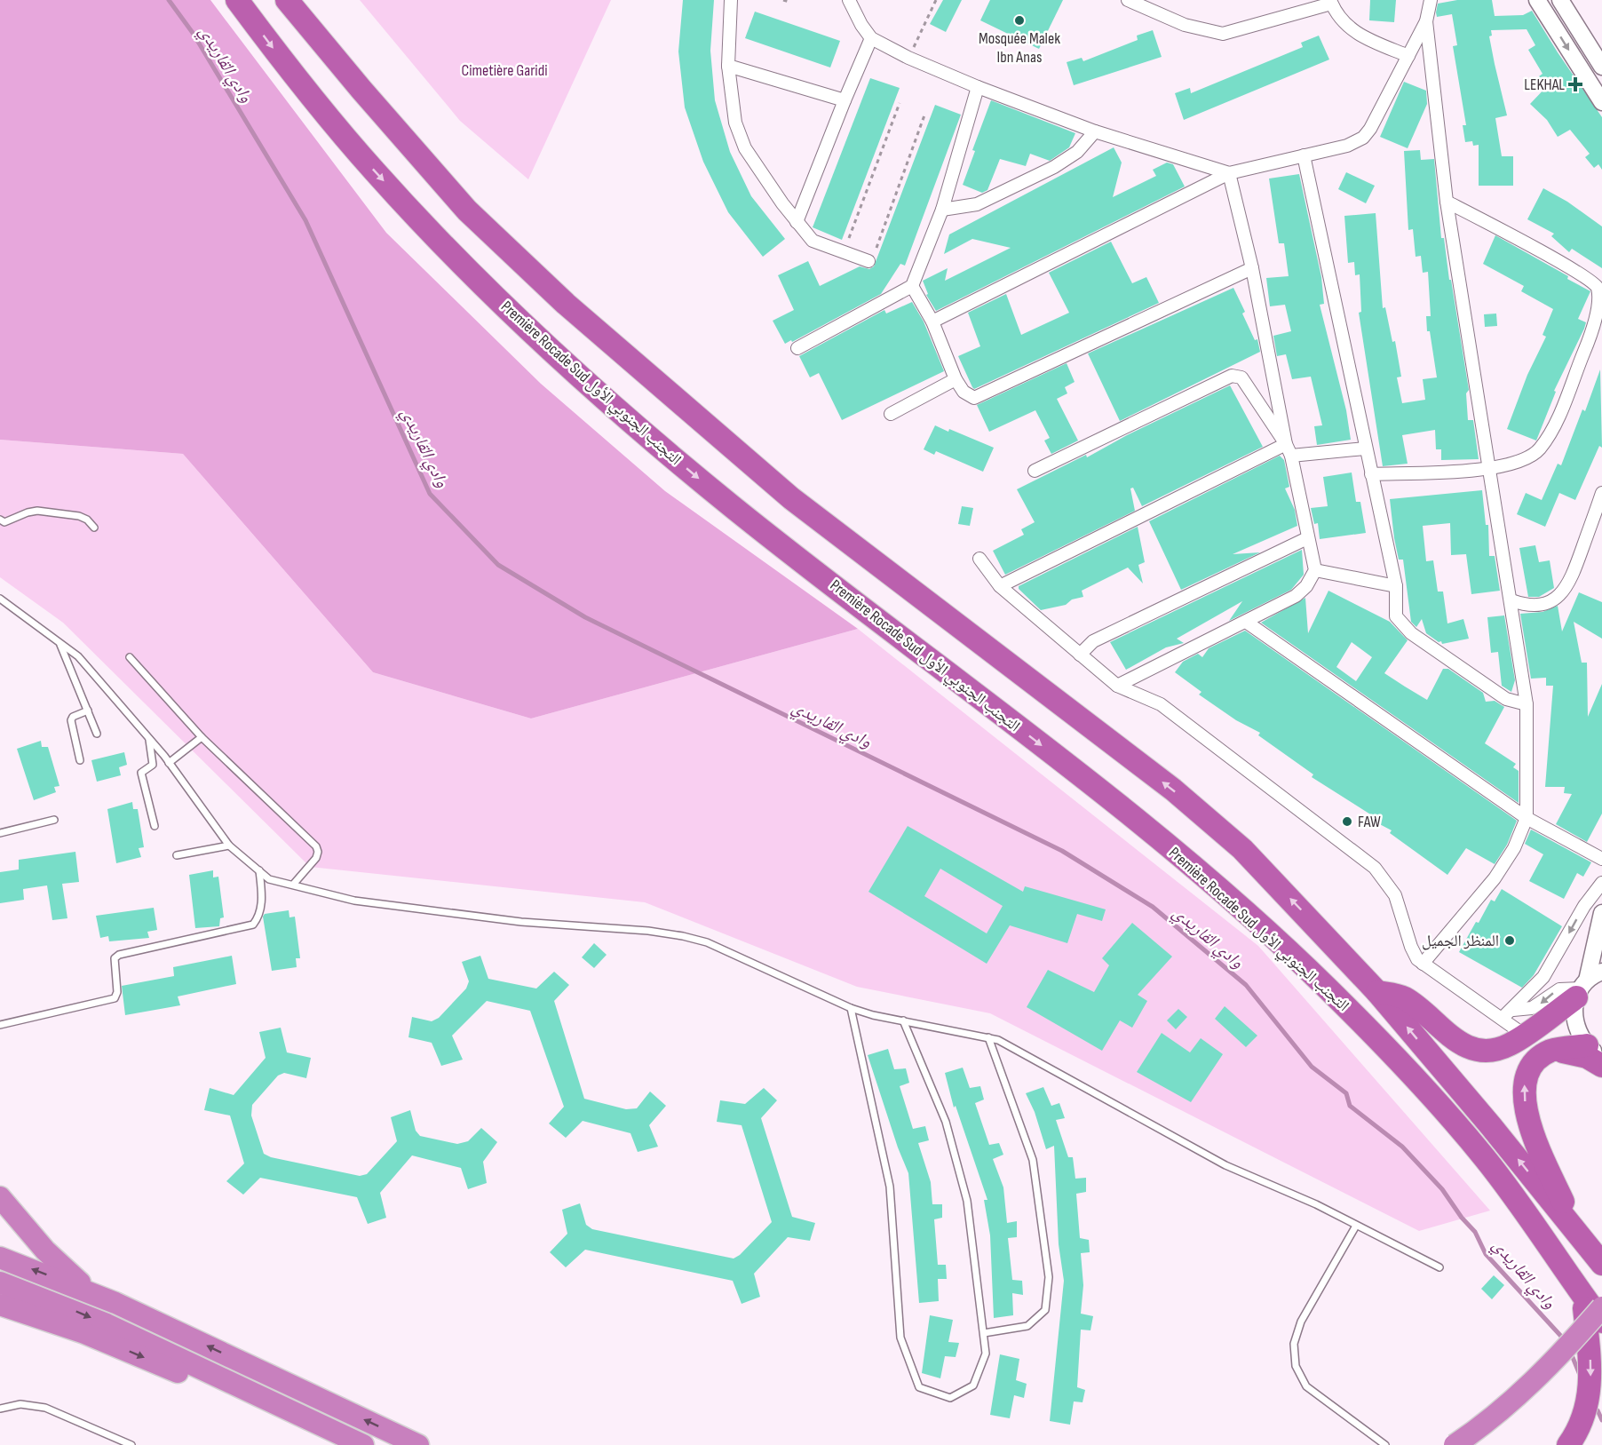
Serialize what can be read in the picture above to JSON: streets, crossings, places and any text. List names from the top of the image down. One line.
{"streets":{"highway":["Première Rocade Sud التجنب الجنوبي الأول"]},"water":["وادي القاريدي"],"parks":["Cimetière Garidi"],"places":{"other":["Mosquée Malek Ibn Anas","FAW","المنظر الجميل"],"health":["LEKHAL"]}}
